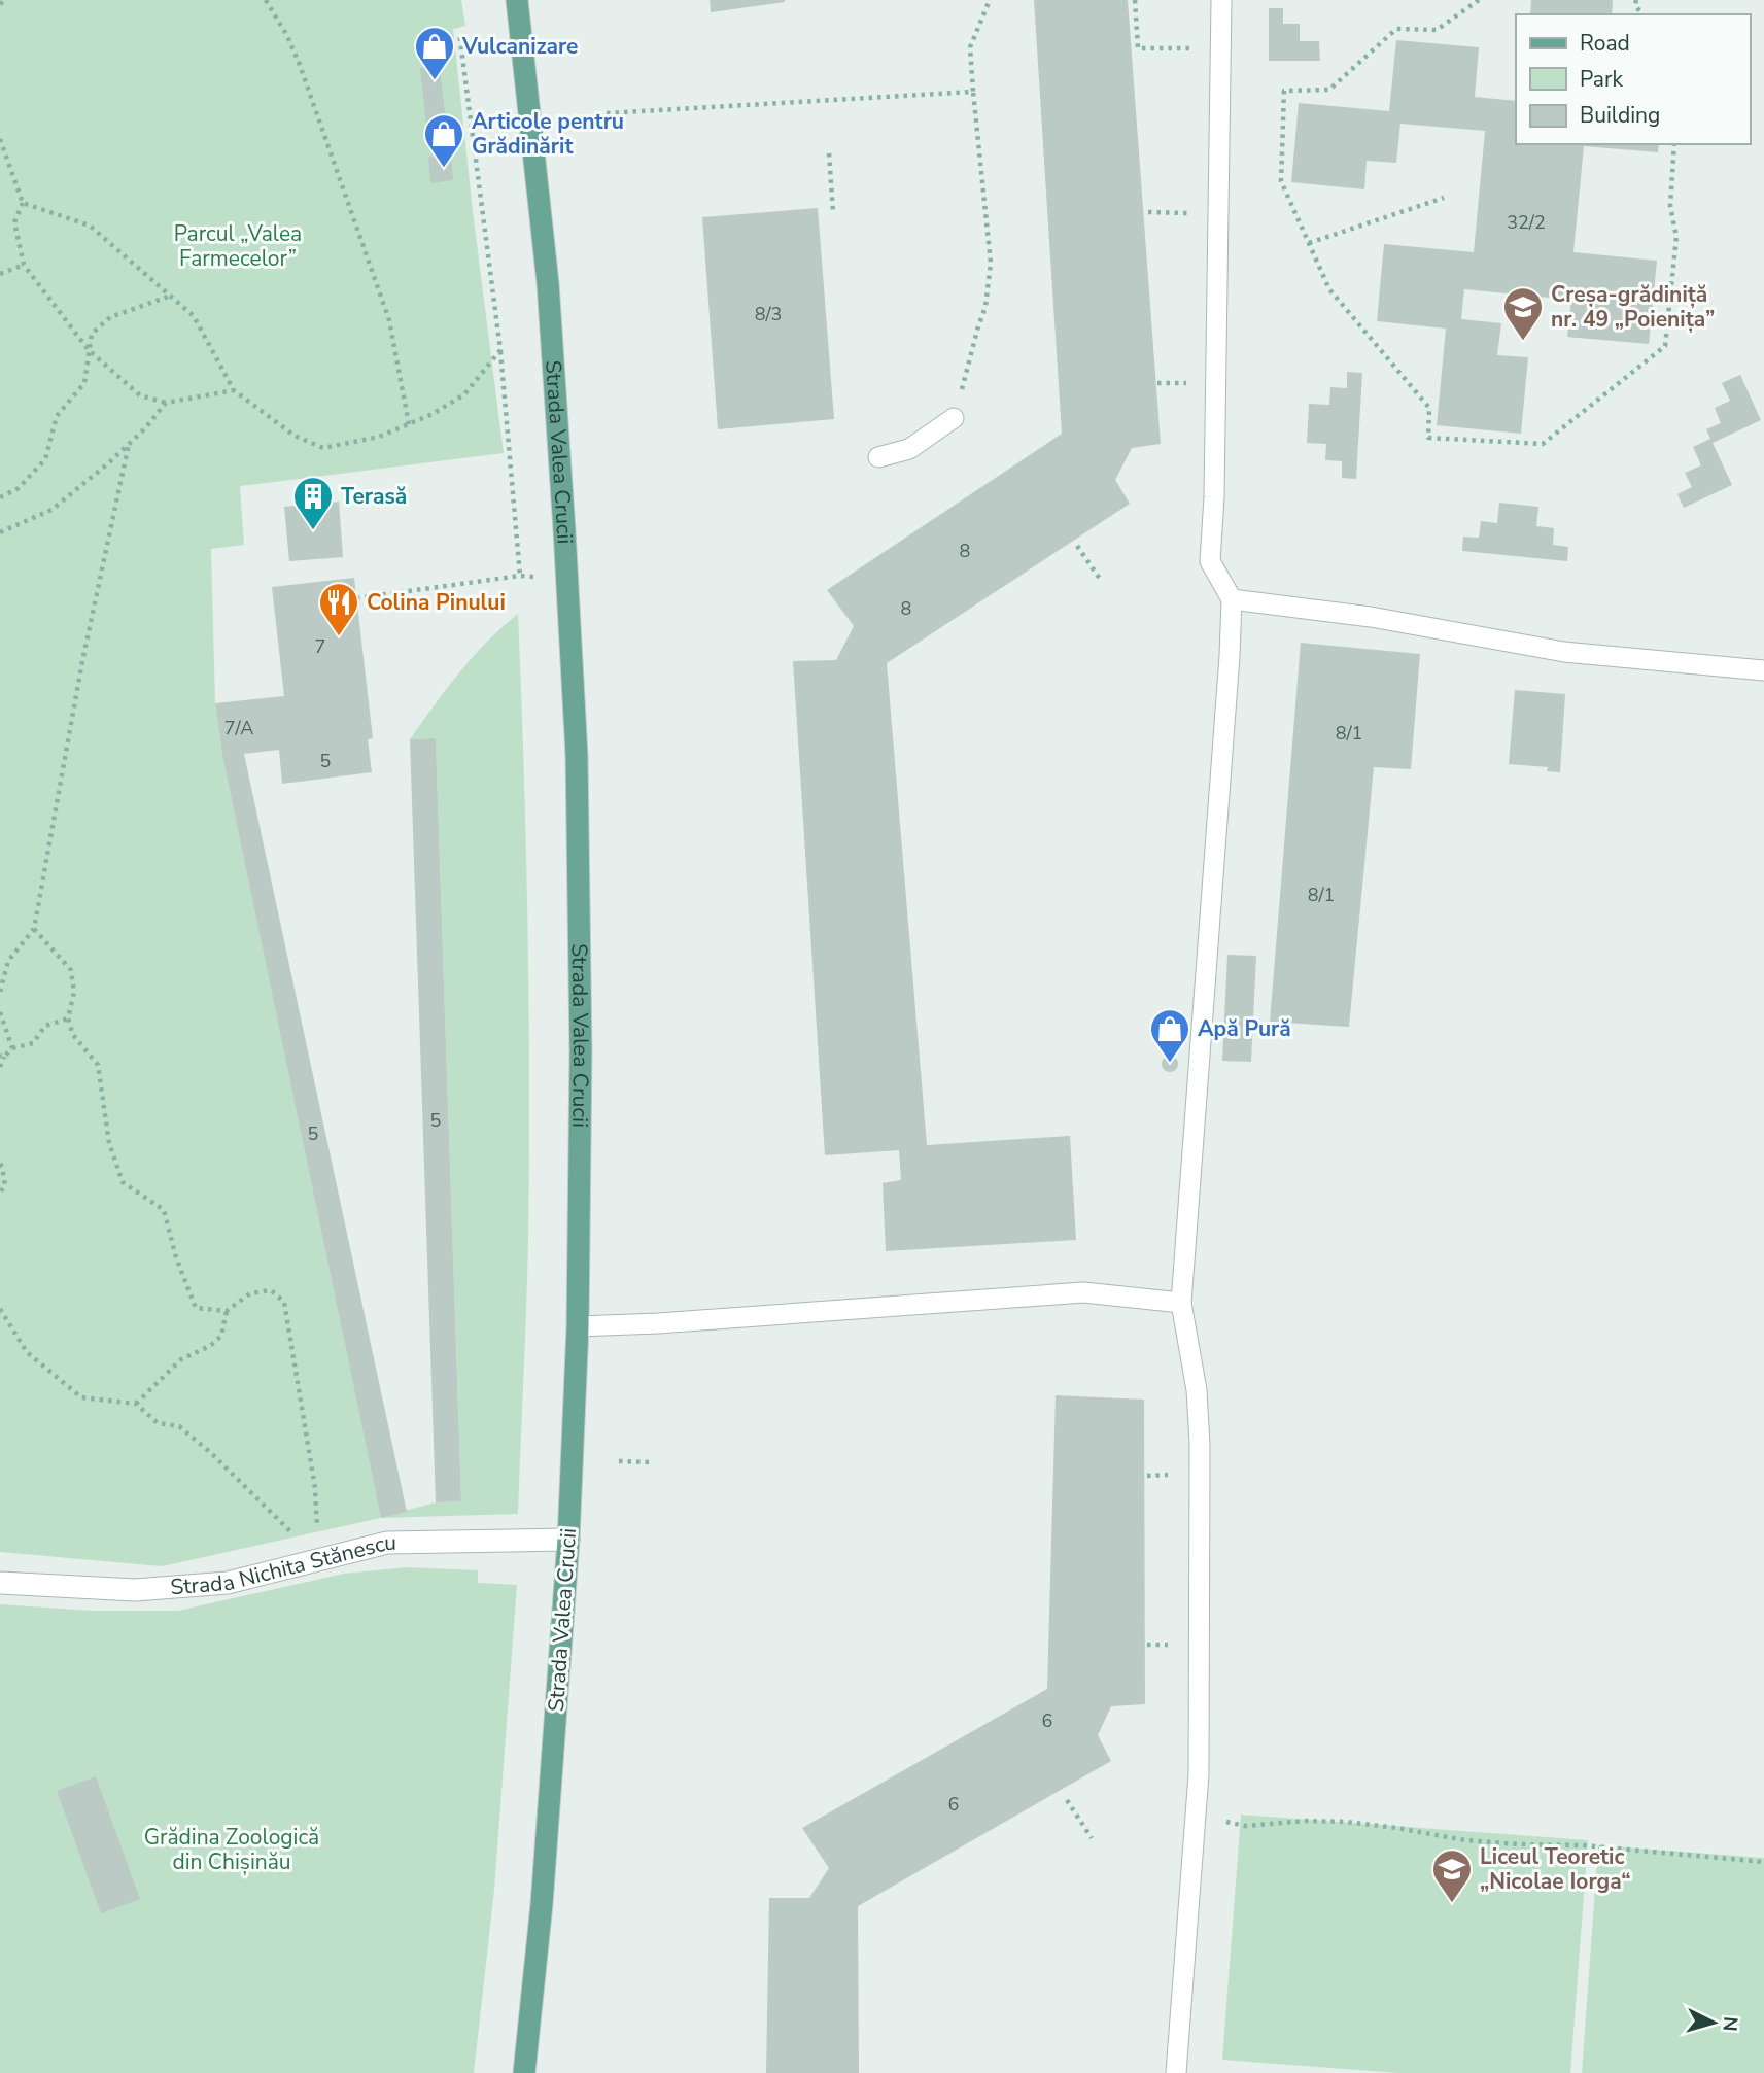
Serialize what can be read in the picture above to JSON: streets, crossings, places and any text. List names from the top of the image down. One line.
{"streets":{"main road":["Strada Valea Crucii"],"street":["Strada Nichita Stănescu"]},"crossings":[["Strada Valea Crucii","Strada Nichita Stănescu"]],"parks":["Parcul „Valea Farmecelor”","Grădina Zoologică din Chișinău"],"places":{"shop":["Vulcanizare","Articole pentru Grădinărit","Apă Pură"],"school or university":["Creșa-grădiniță nr. 49 „Poienița”","Liceul Teoretic „Nicolae Iorga“"],"building":["Terasă"],"restaurant":["Colina Pinului"]},"house_numbers":["32/2","8/3","8","8","7","7/A","8/1","5","8/1","5","5","6","6"],"legend":["Road","Park","Building"],"north":"right"}
